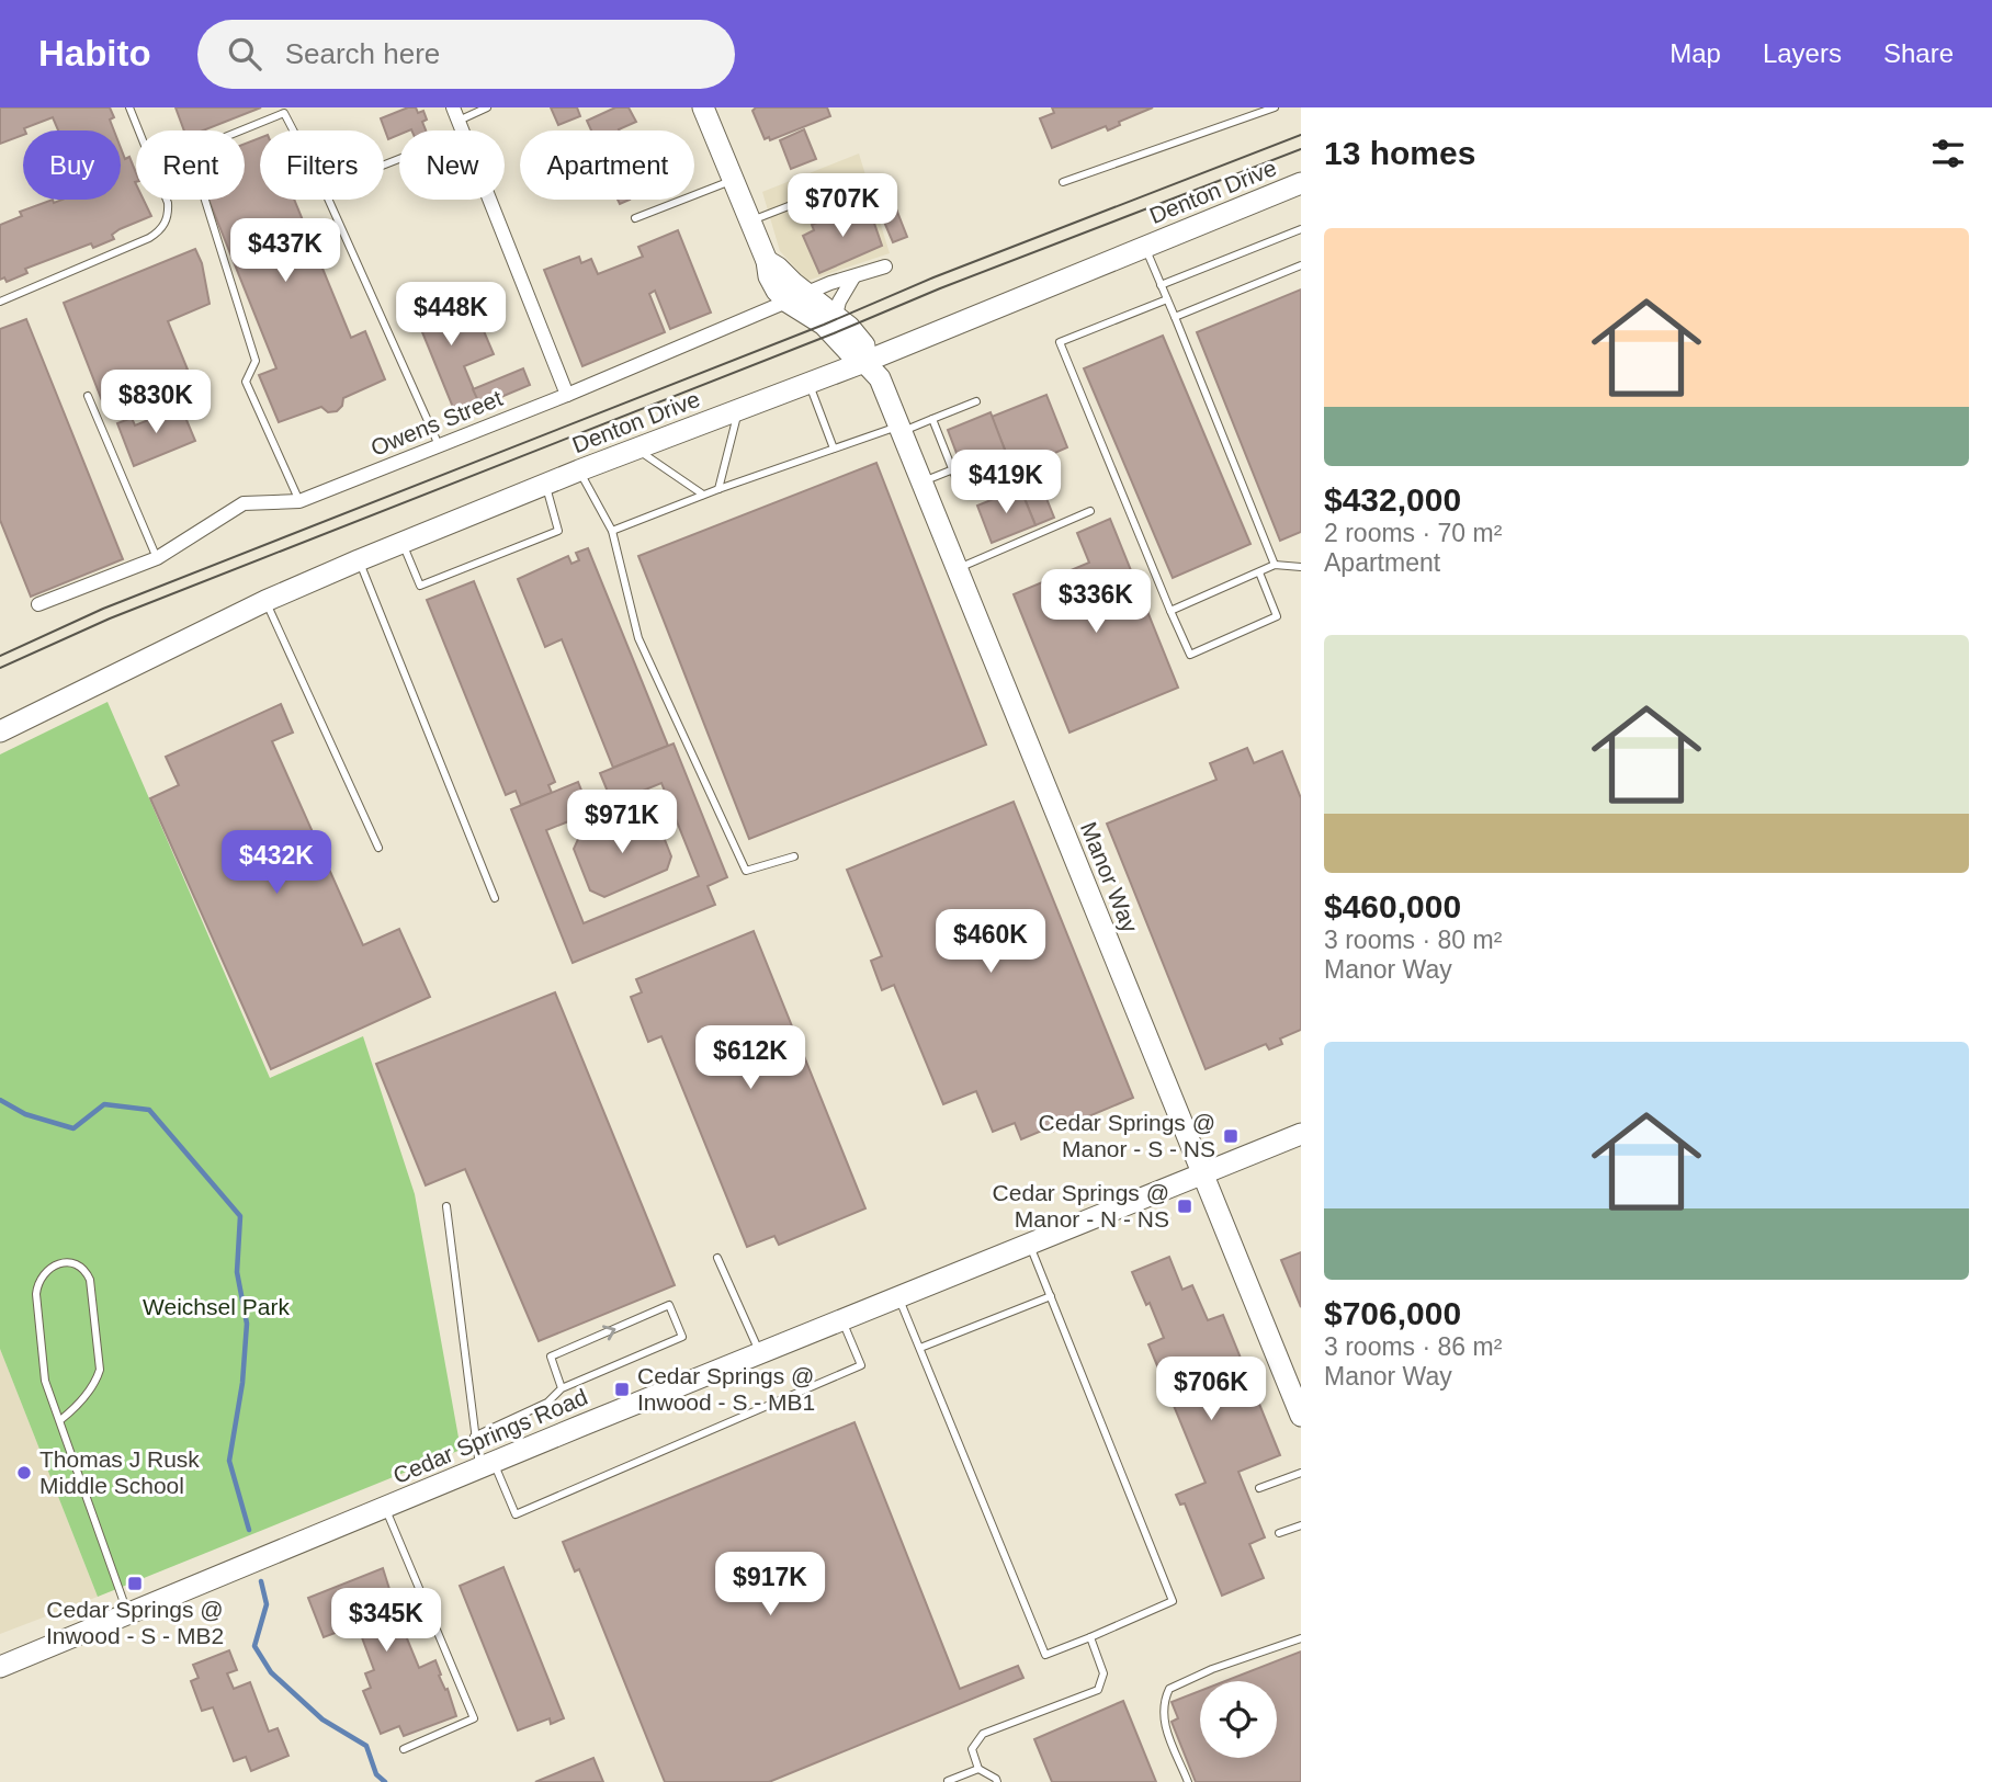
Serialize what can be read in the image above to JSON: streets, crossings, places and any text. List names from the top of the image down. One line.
{"streets":{"main road":["Denton Drive","Manor Way","Cedar Springs Road"],"street":["Owens Street"]},"crossings":[["Denton Drive","Manor Way"],["Owens Street","Manor Way"],["Manor Way","Cedar Springs Road"]],"parks":["Weichsel Park"],"places":{"transit":["Cedar Springs @ Manor - S - NS","Cedar Springs @ Manor - N - NS","Cedar Springs @ Inwood - S - MB1","Cedar Springs @ Inwood - S - MB2"],"other":["Thomas J Rusk Middle School"]},"page":{"header":"Habito","search":"Search here","nav":["Map","Layers","Share"],"heading":"13 homes","chip":["Buy","Rent","Filters","New","Apartment"],"price":["$707K","$437K","$448K","$830K","$419K","$336K","$971K","$432K","$460K","$612K","$706K","$917K","$345K"],"list":[{"name":"$432,000","note":"2 rooms · 70 m² · Apartment"},{"name":"$460,000","note":"3 rooms · 80 m² · Manor Way"},{"name":"$706,000","note":"3 rooms · 86 m² · Manor Way"}]}}
